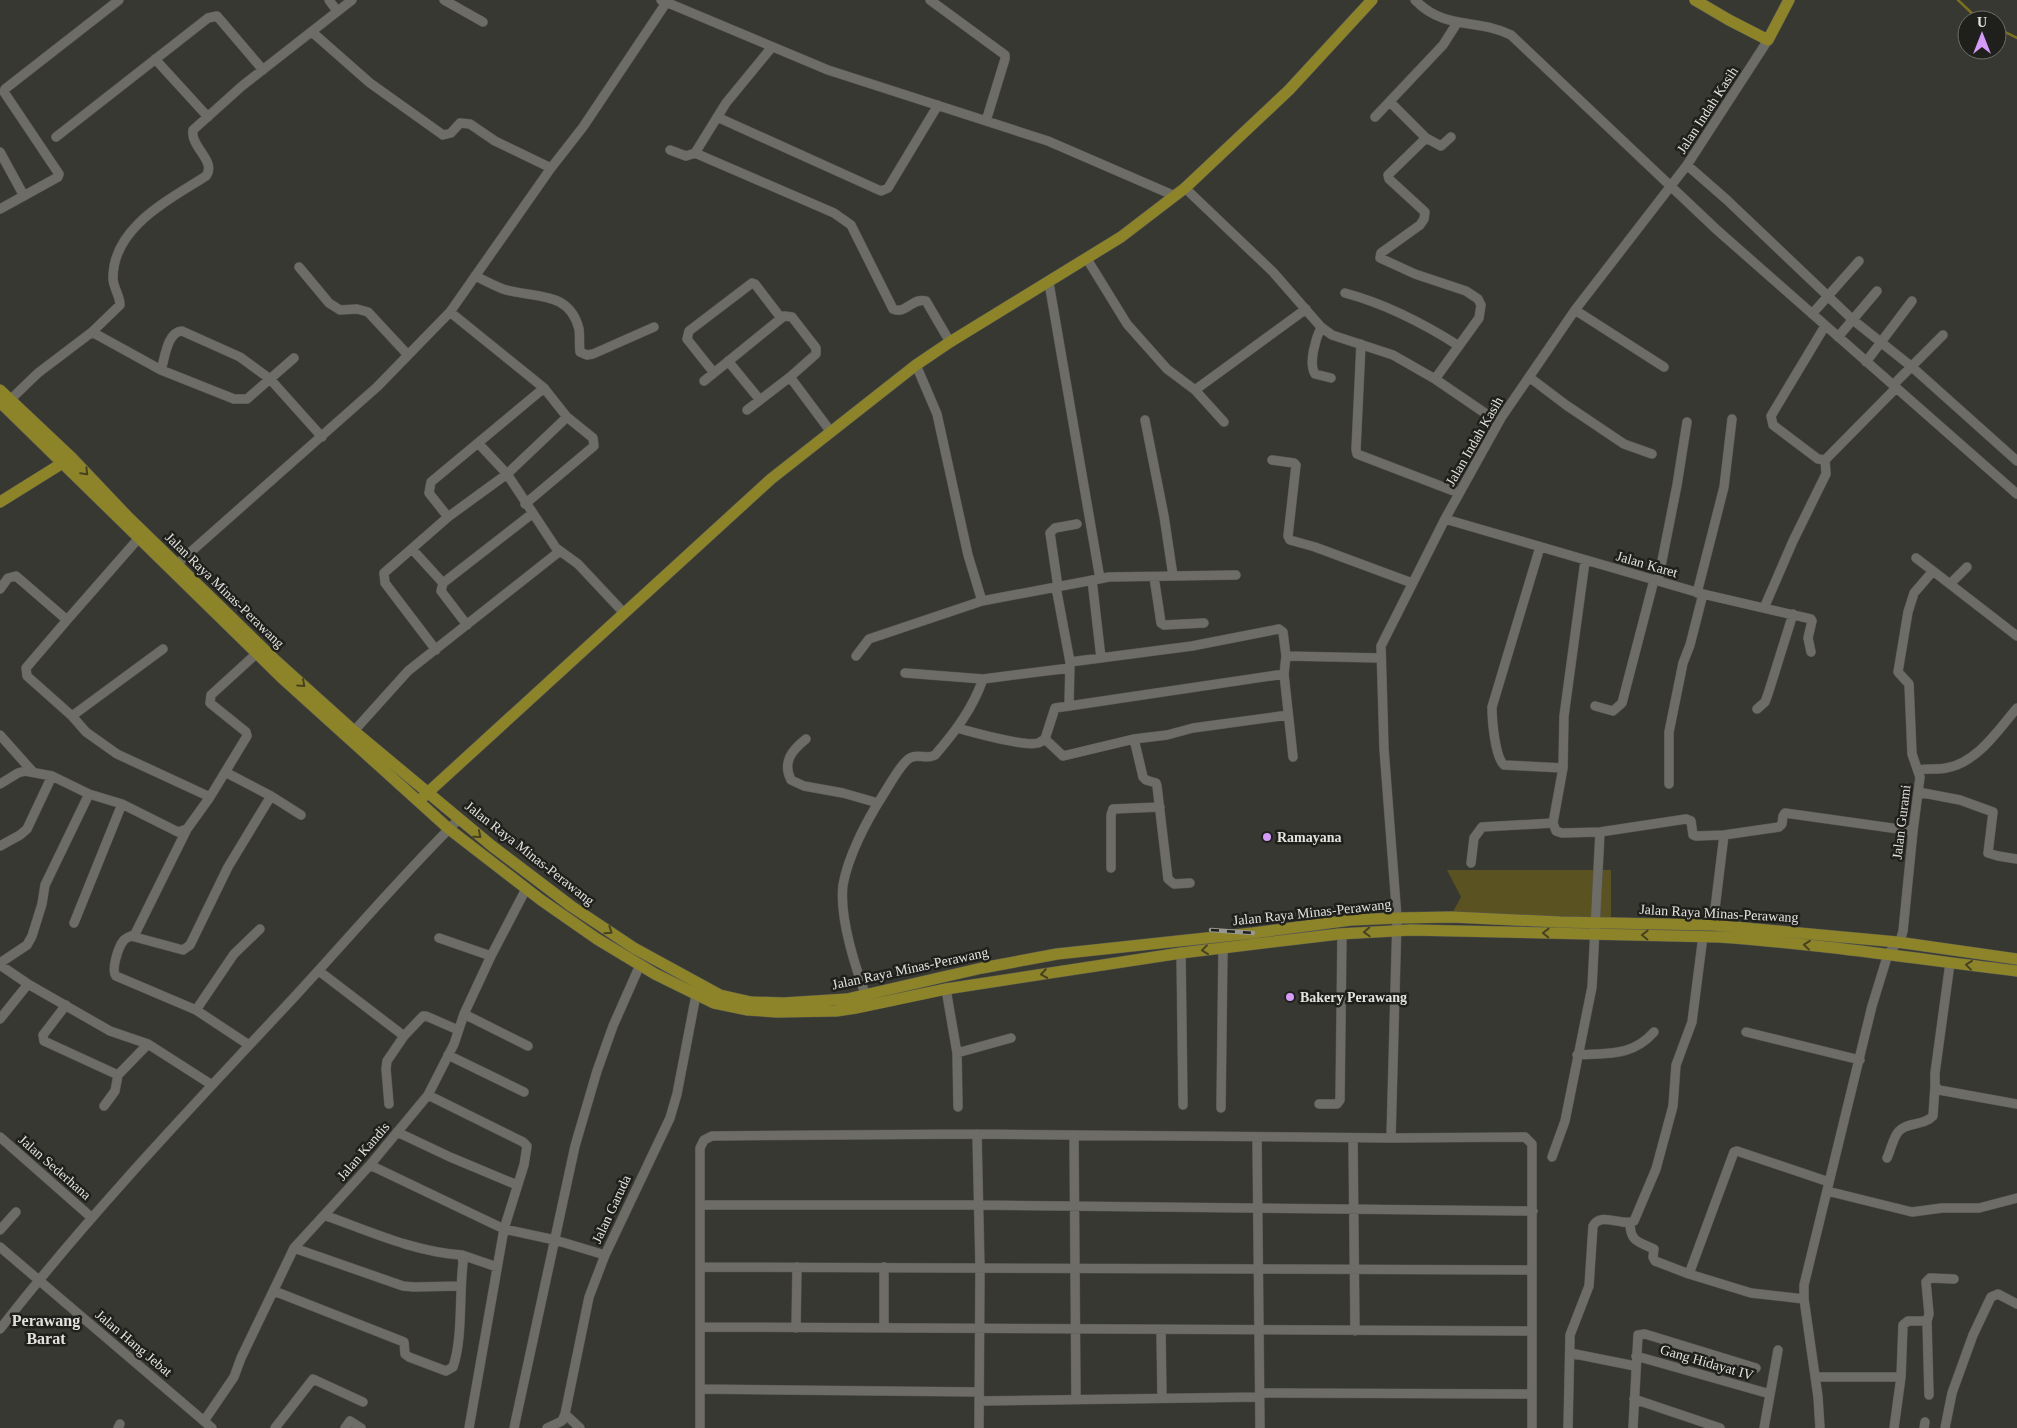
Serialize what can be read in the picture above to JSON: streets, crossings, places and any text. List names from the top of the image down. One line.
{"streets":{"main road":["Jalan Raya Minas-Perawang"],"street":["Jalan Indah Kasih","Jalan Karet","Jalan Gurami","Jalan Kandis","Jalan Sederhana","Jalan Garuda","Jalan Hang Jebat","Gang Hidayat IV"]},"crossings":[["Jalan Indah Kasih","Jalan Karet"],["Jalan Indah Kasih","Jalan Raya Minas-Perawang"],["Jalan Raya Minas-Perawang","Jalan Gurami"],["Jalan Raya Minas-Perawang","Jalan Kandis"],["Jalan Raya Minas-Perawang","Jalan Garuda"],["Jalan Kandis","Jalan Hang Jebat"]],"districts":["Perawang Barat"],"places":["Ramayana","Bakery Perawang"],"north":"top"}
